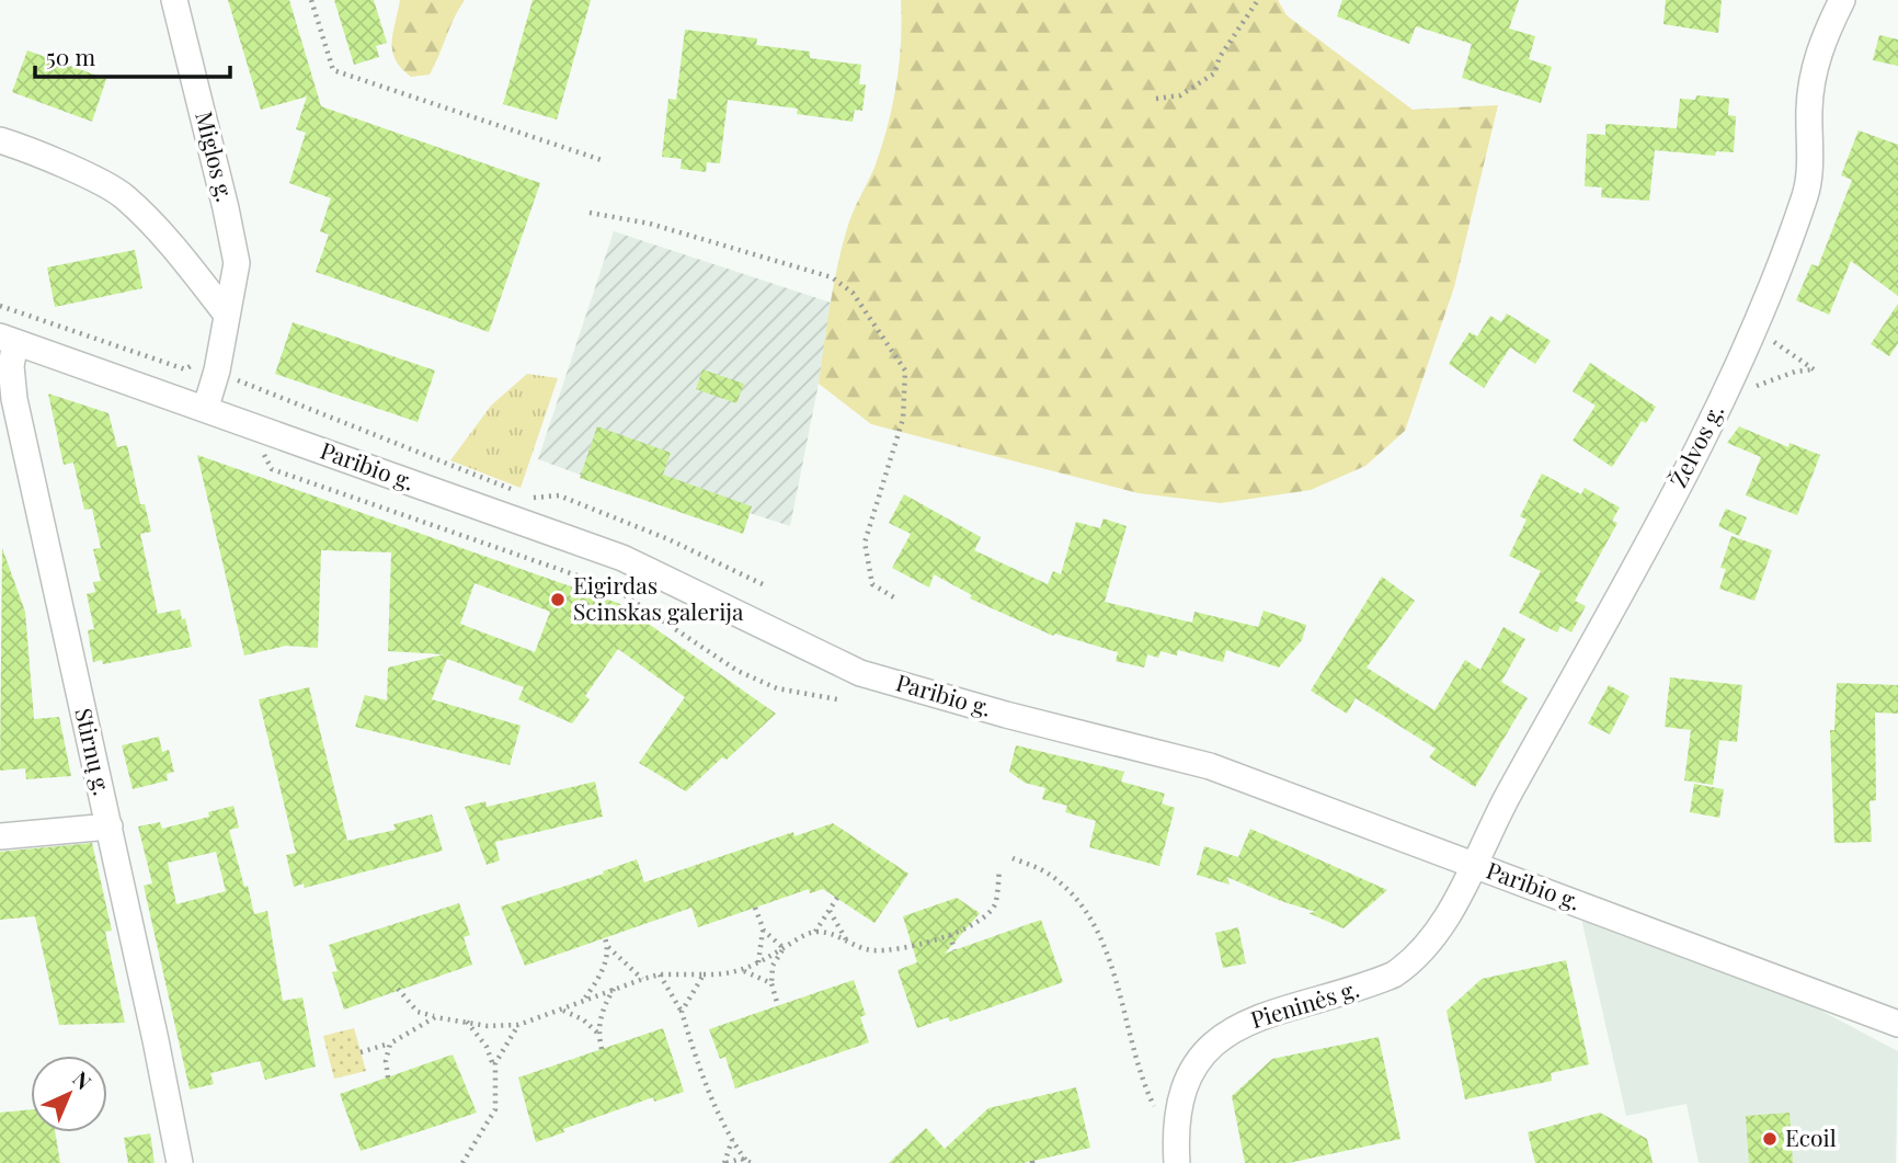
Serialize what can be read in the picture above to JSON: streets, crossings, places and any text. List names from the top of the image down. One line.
{"streets":{"street":["Miglos g.","Želvos g.","Paribio g.","Stirnų g.","Pieninės g."]},"crossings":[["Miglos g.","Paribio g."],["Želvos g.","Paribio g."],["Želvos g.","Pieninės g."],["Paribio g.","Stirnų g."],["Paribio g.","Pieninės g."]],"places":["Eigirdas Scinskas galerija","Ecoil"],"scale_bar":"50 m","north":"top right"}
